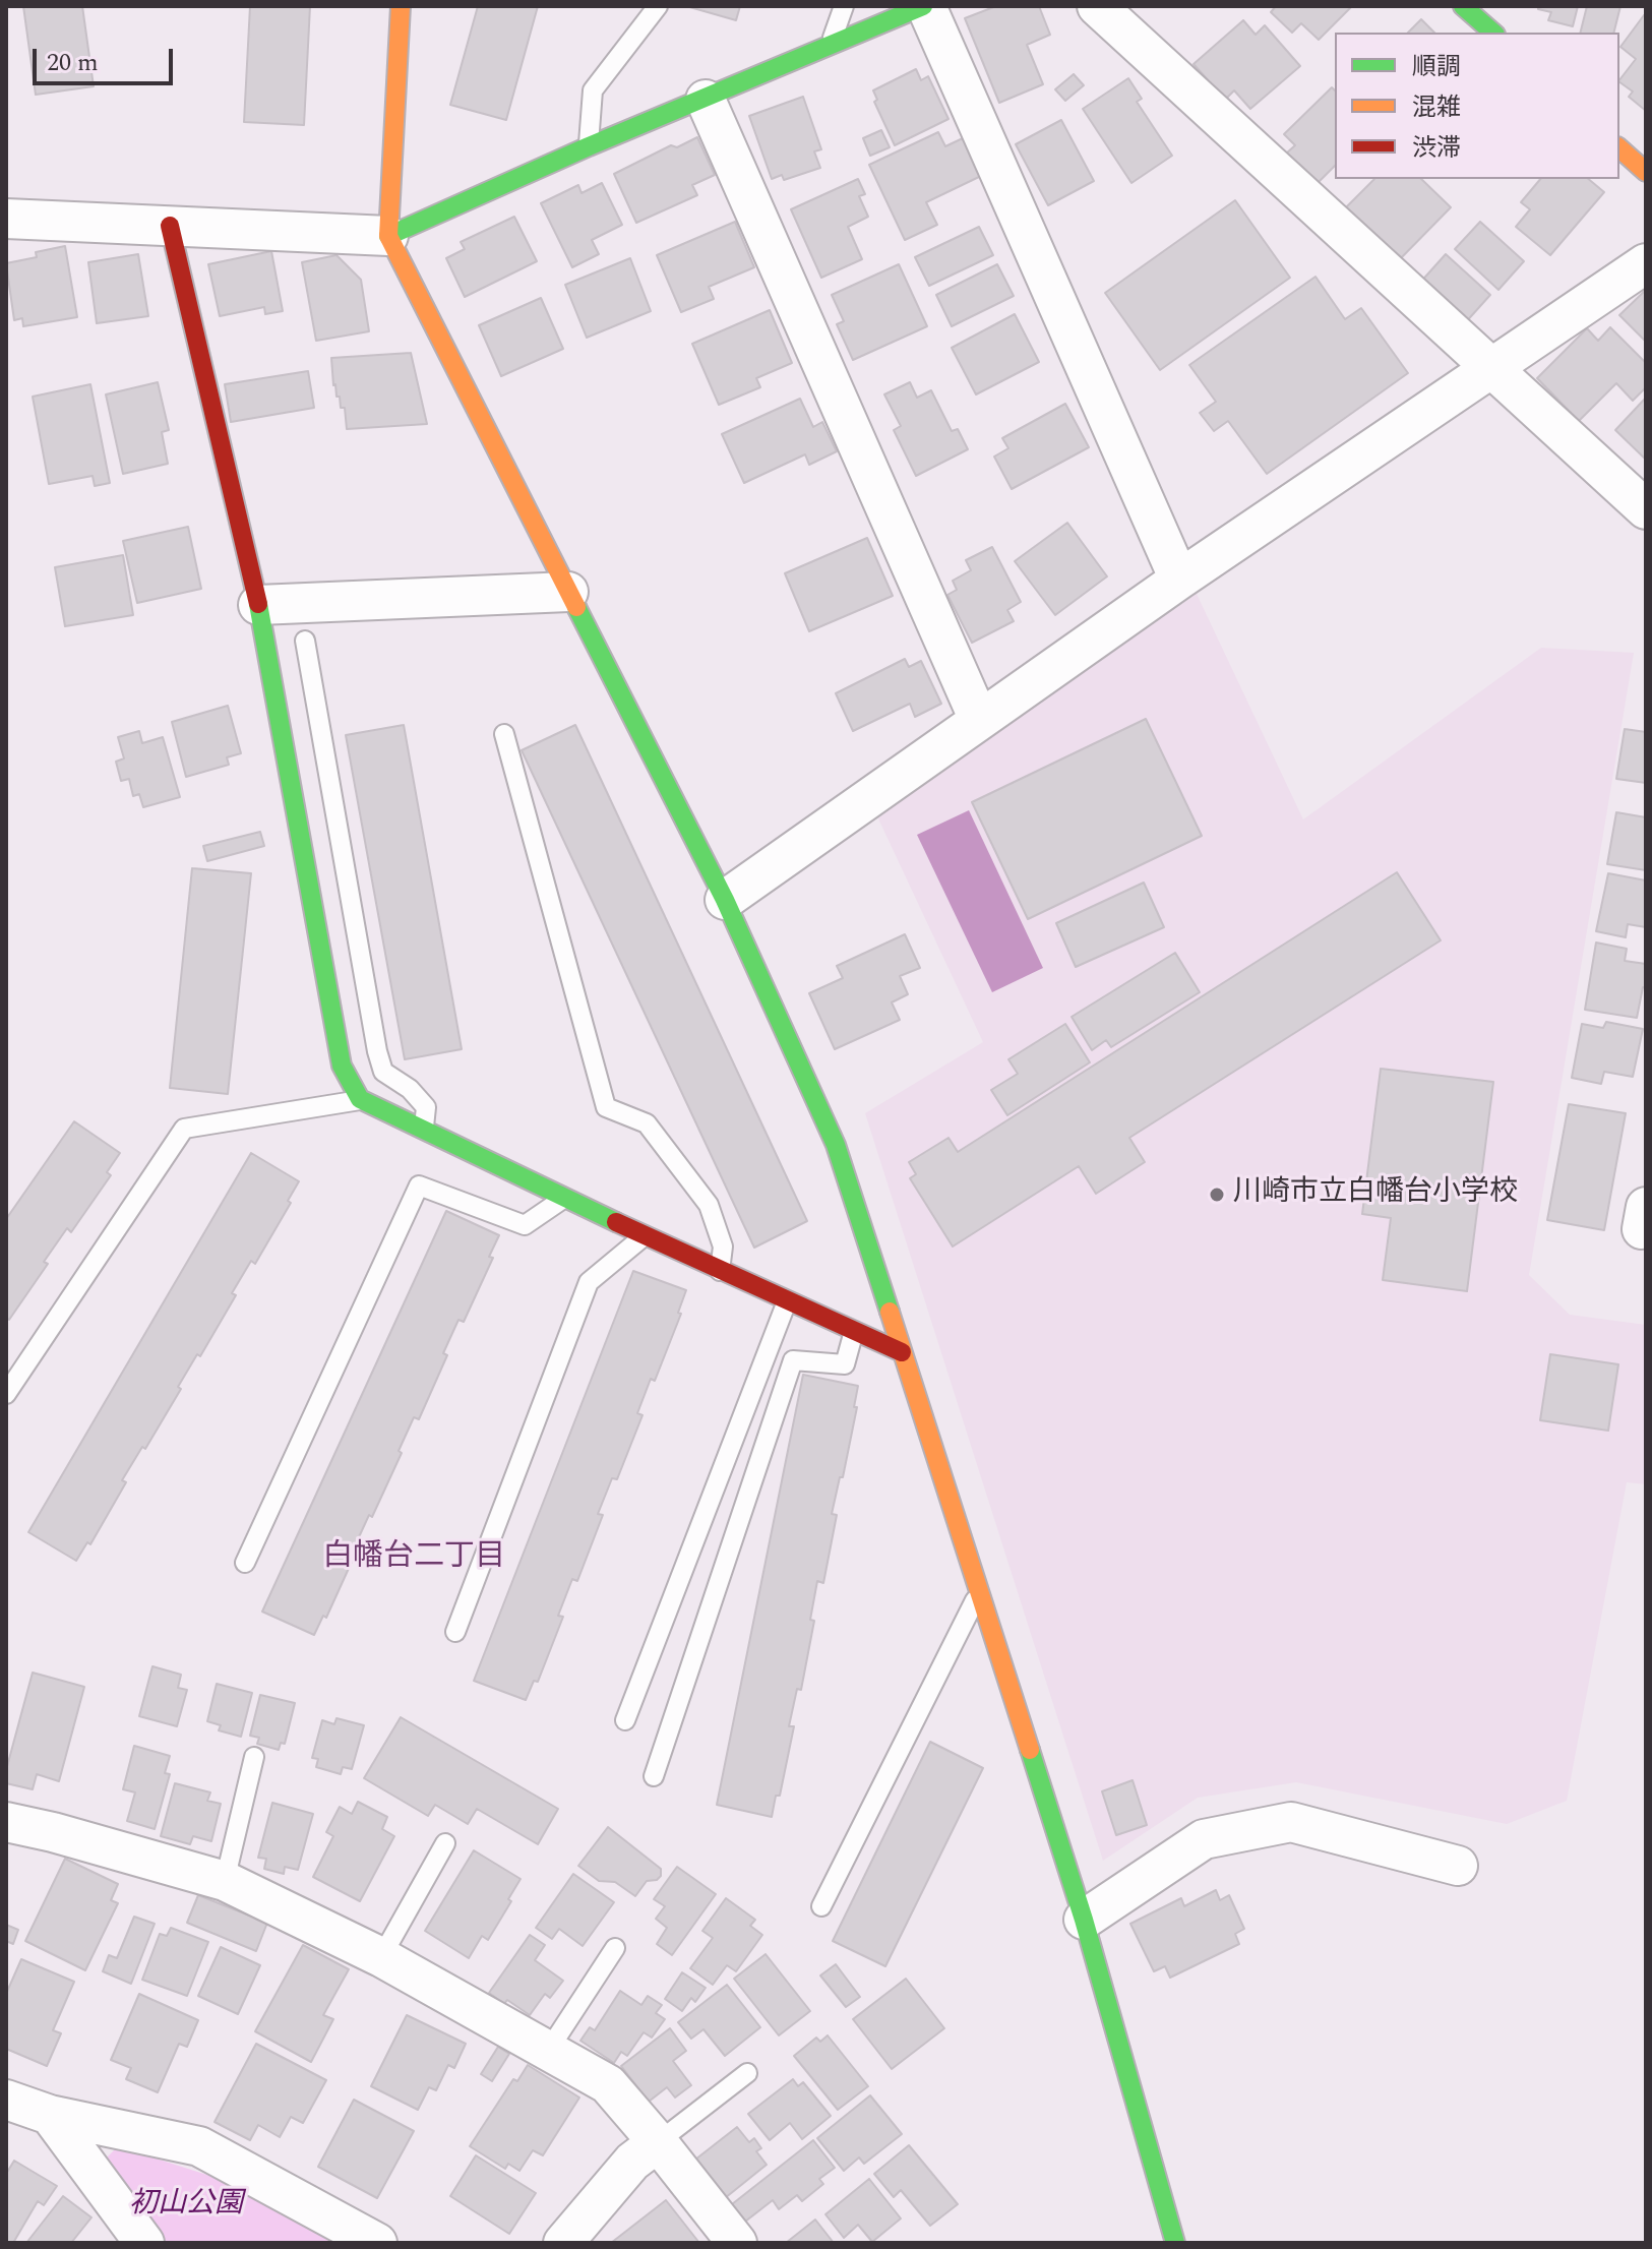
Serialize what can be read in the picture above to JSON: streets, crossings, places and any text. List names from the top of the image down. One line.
{"districts":["白幡台二丁目"],"parks":["初山公園"],"places":["川崎市立白幡台小学校"],"legend":["順調","混雑","渋滞"],"scale_bar":"20 m"}
